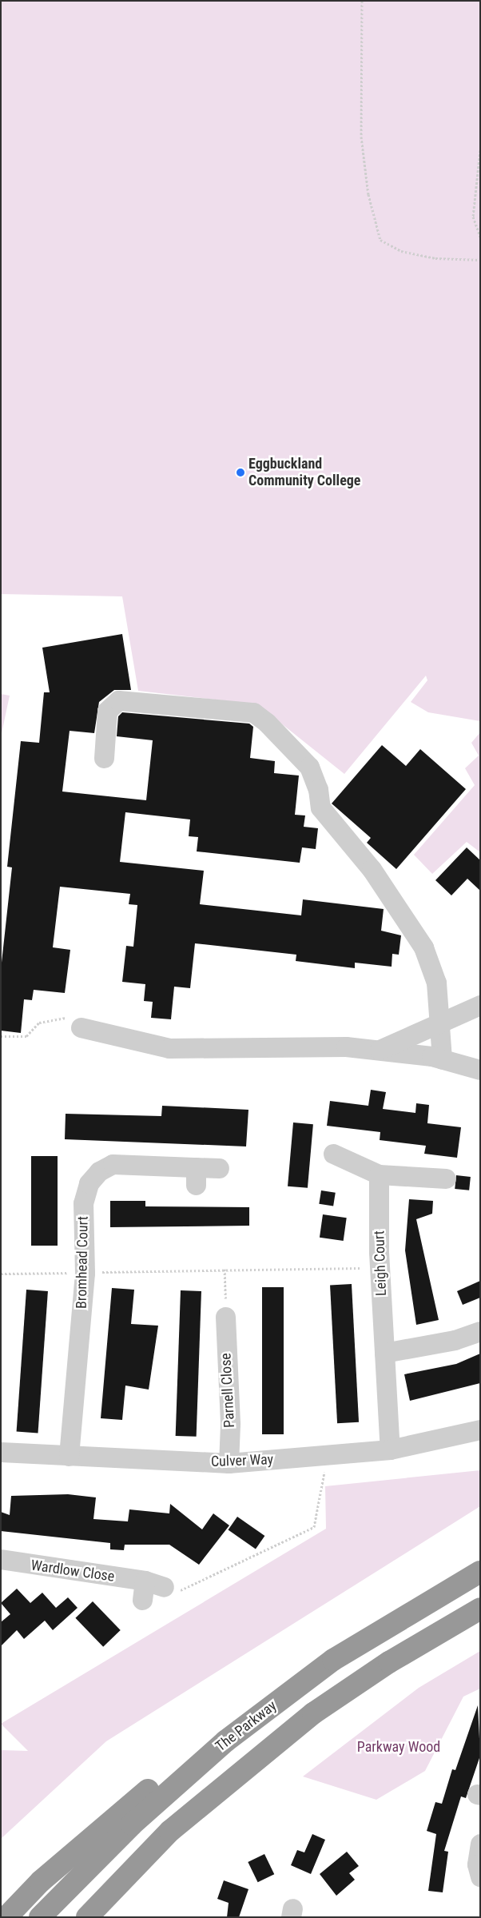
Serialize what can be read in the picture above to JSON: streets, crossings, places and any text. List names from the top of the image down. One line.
{"streets":{"highway":["The Parkway"],"street":["Bromhead Court","Leigh Court","Parnell Close","Culver Way","Wardlow Close"]},"crossings":[["Bromhead Court","Culver Way"],["Leigh Court","Culver Way"],["Parnell Close","Culver Way"]],"parks":["Parkway Wood"],"places":["Eggbuckland Community College"]}
